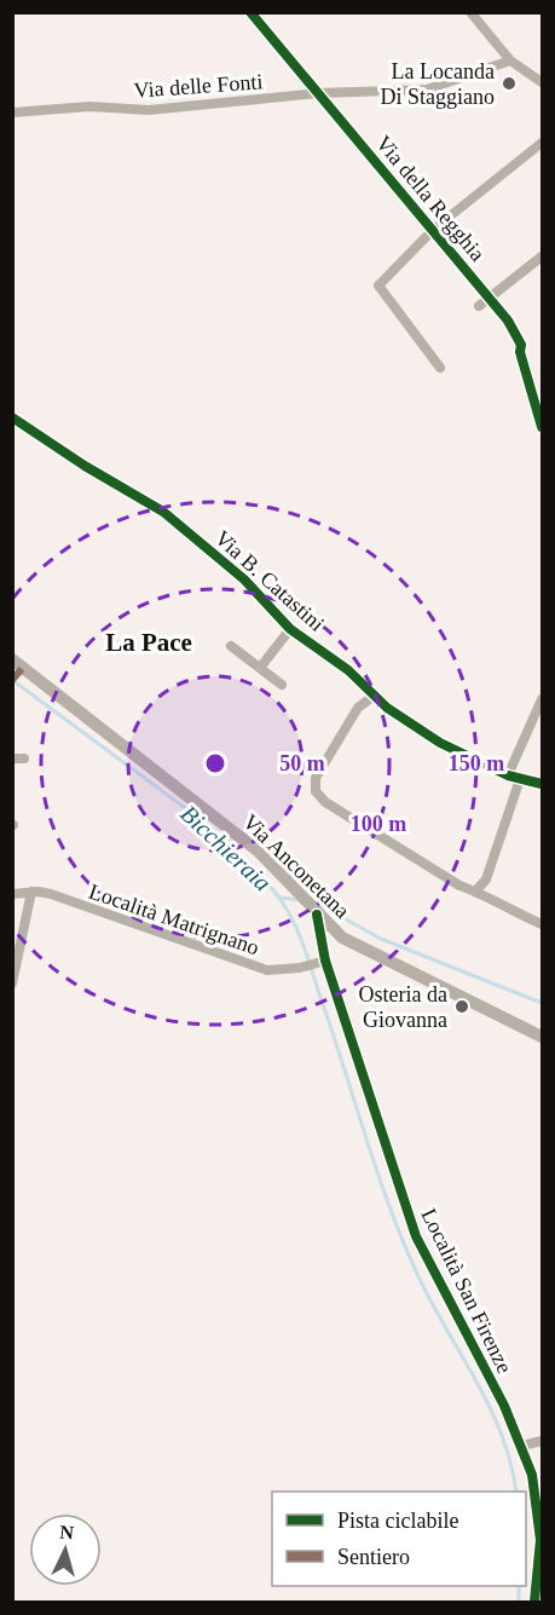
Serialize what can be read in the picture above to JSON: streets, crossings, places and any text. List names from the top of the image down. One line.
{"streets":{"main road":["Via Anconetana"],"street":["Via delle Fonti","Via della Regghia","Via B. Catastini","Località Matrignano","Località San Firenze"]},"crossings":[["Via delle Fonti","Via della Regghia"],["Via Anconetana","Località San Firenze"],["Località Matrignano","Località San Firenze"]],"districts":["La Pace"],"water":["Bicchieraia"],"places":["La Locanda Di Staggiano","Osteria da Giovanna"],"legend":["Pista ciclabile","Sentiero"],"north":"top","rings":["50 m","150 m","100 m"]}
